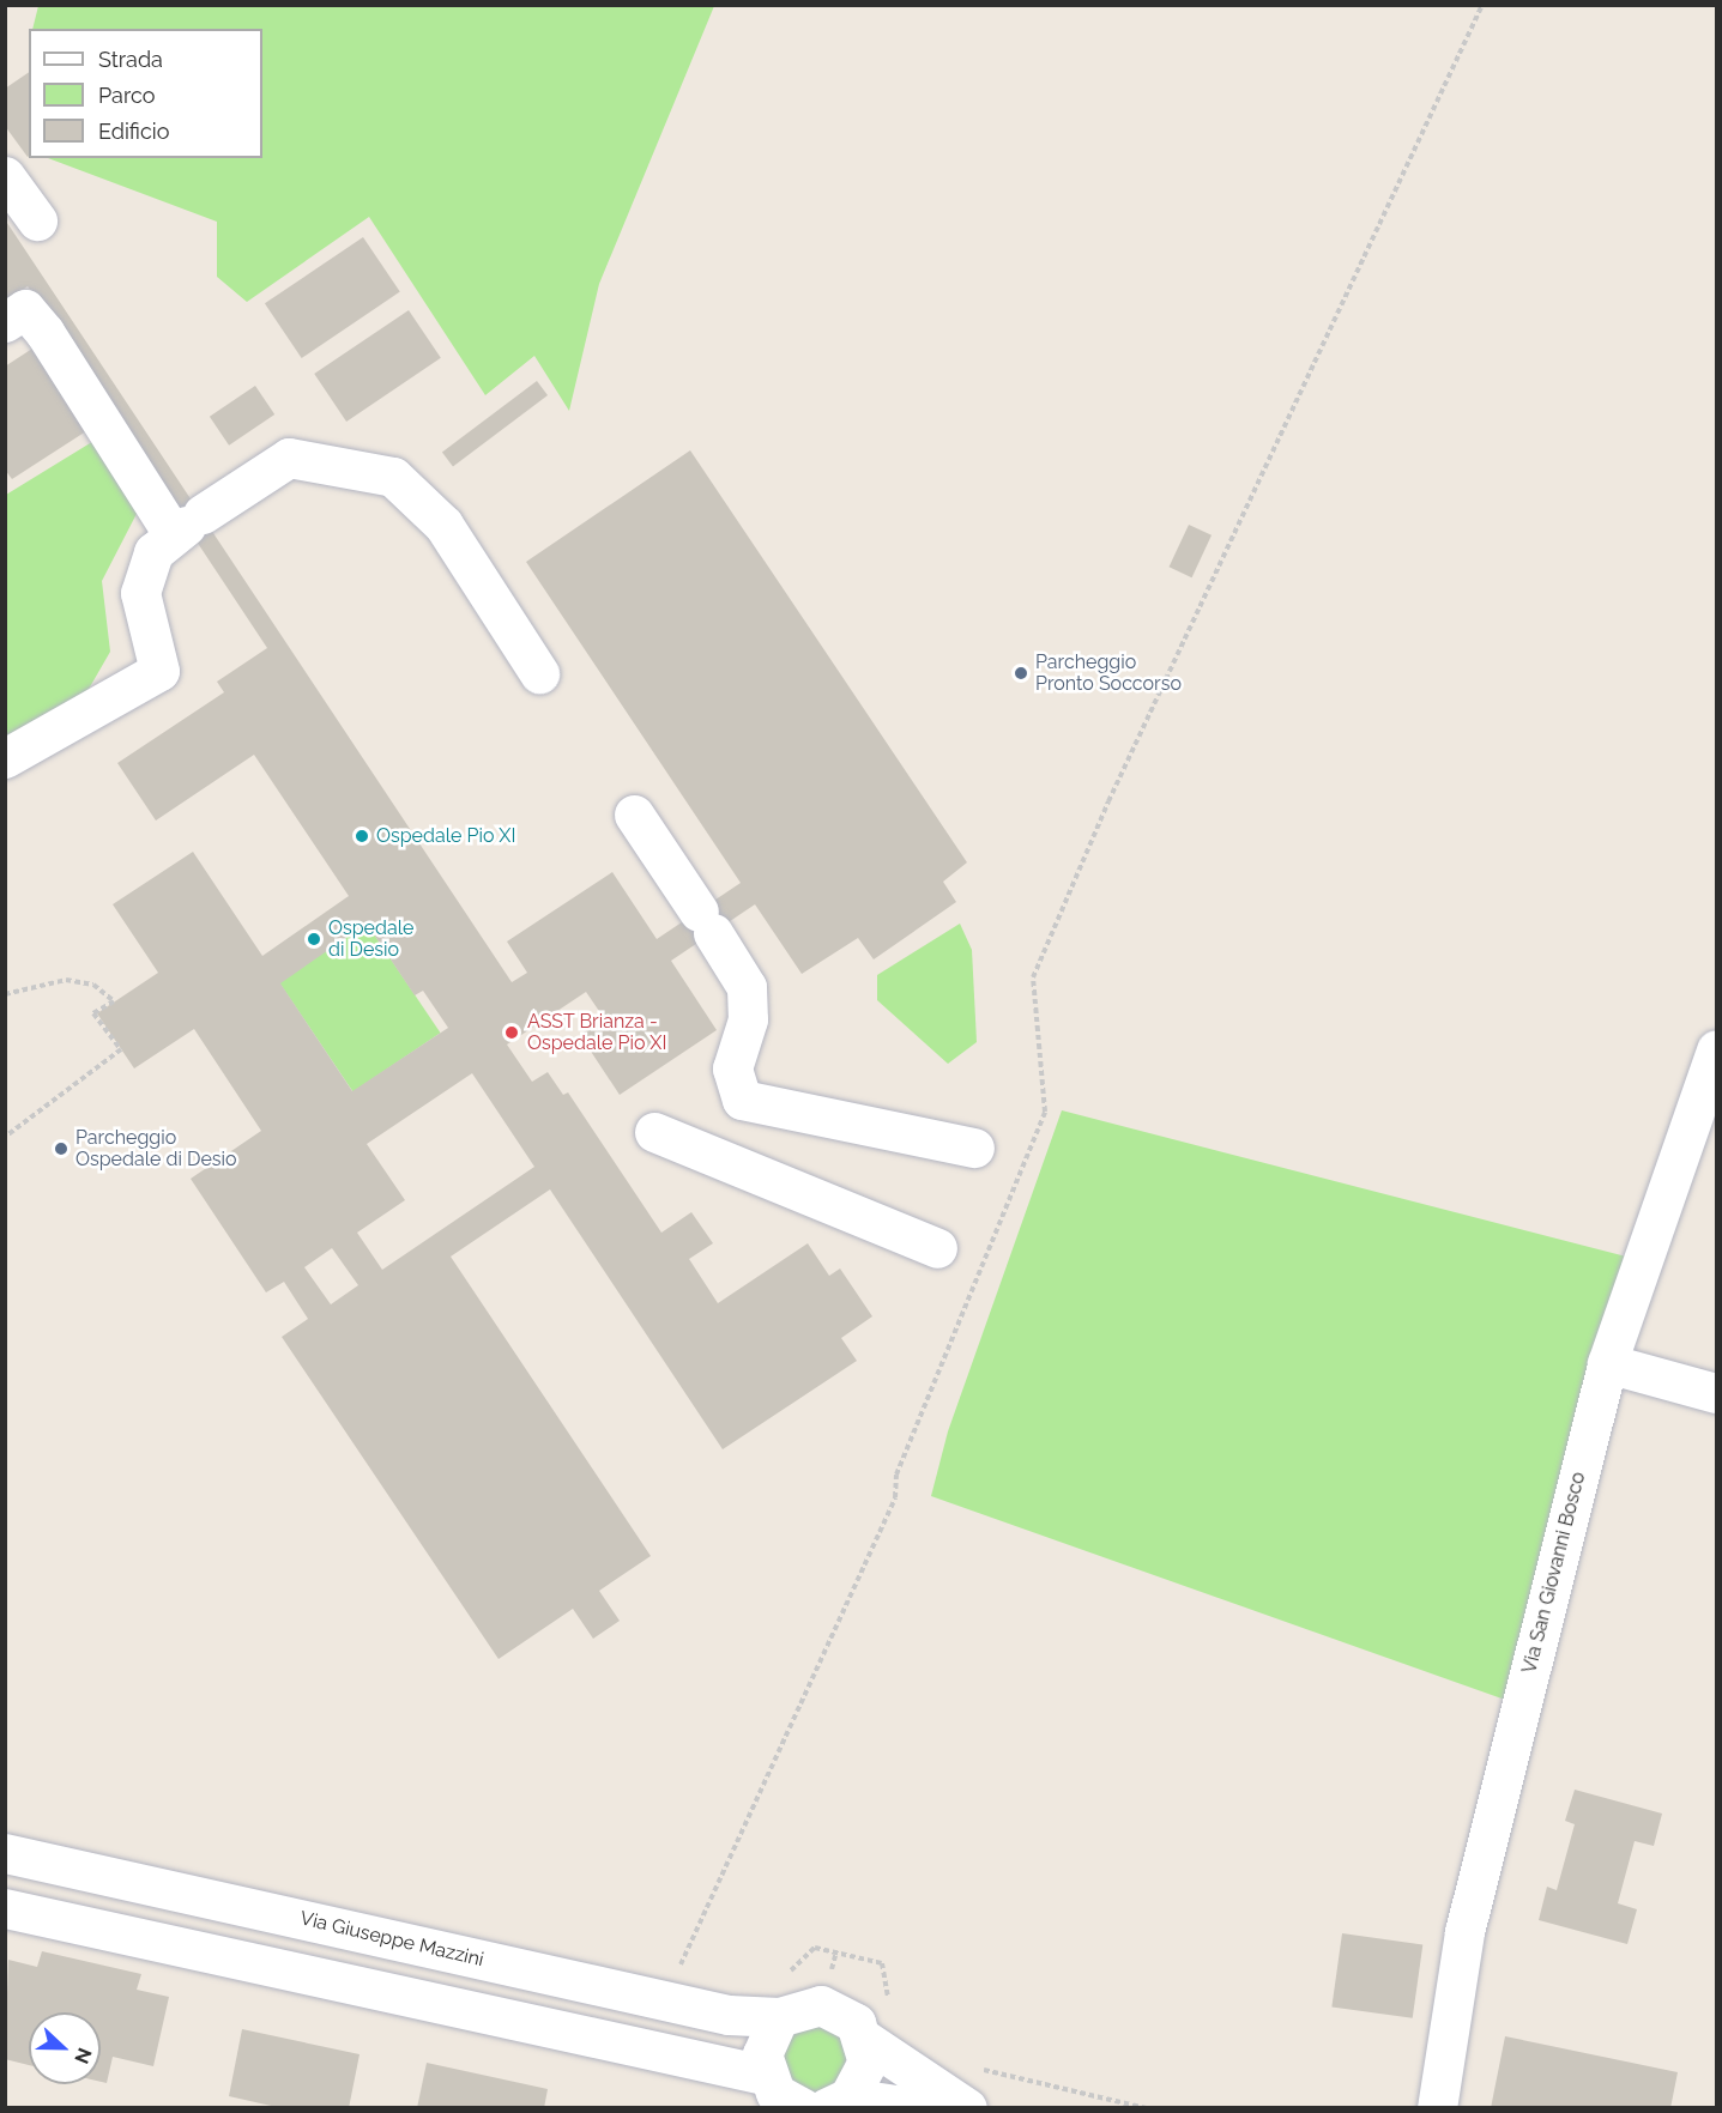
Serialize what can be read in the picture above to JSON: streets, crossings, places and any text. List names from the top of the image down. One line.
{"streets":{"street":["Via San Giovanni Bosco","Via Giuseppe Mazzini"]},"places":["Parcheggio Pronto Soccorso","Ospedale Pio XI","Ospedale di Desio","ASST Brianza - Ospedale Pio XI","Parcheggio Ospedale di Desio"],"legend":["Strada","Parco","Edificio"],"north":"right"}
